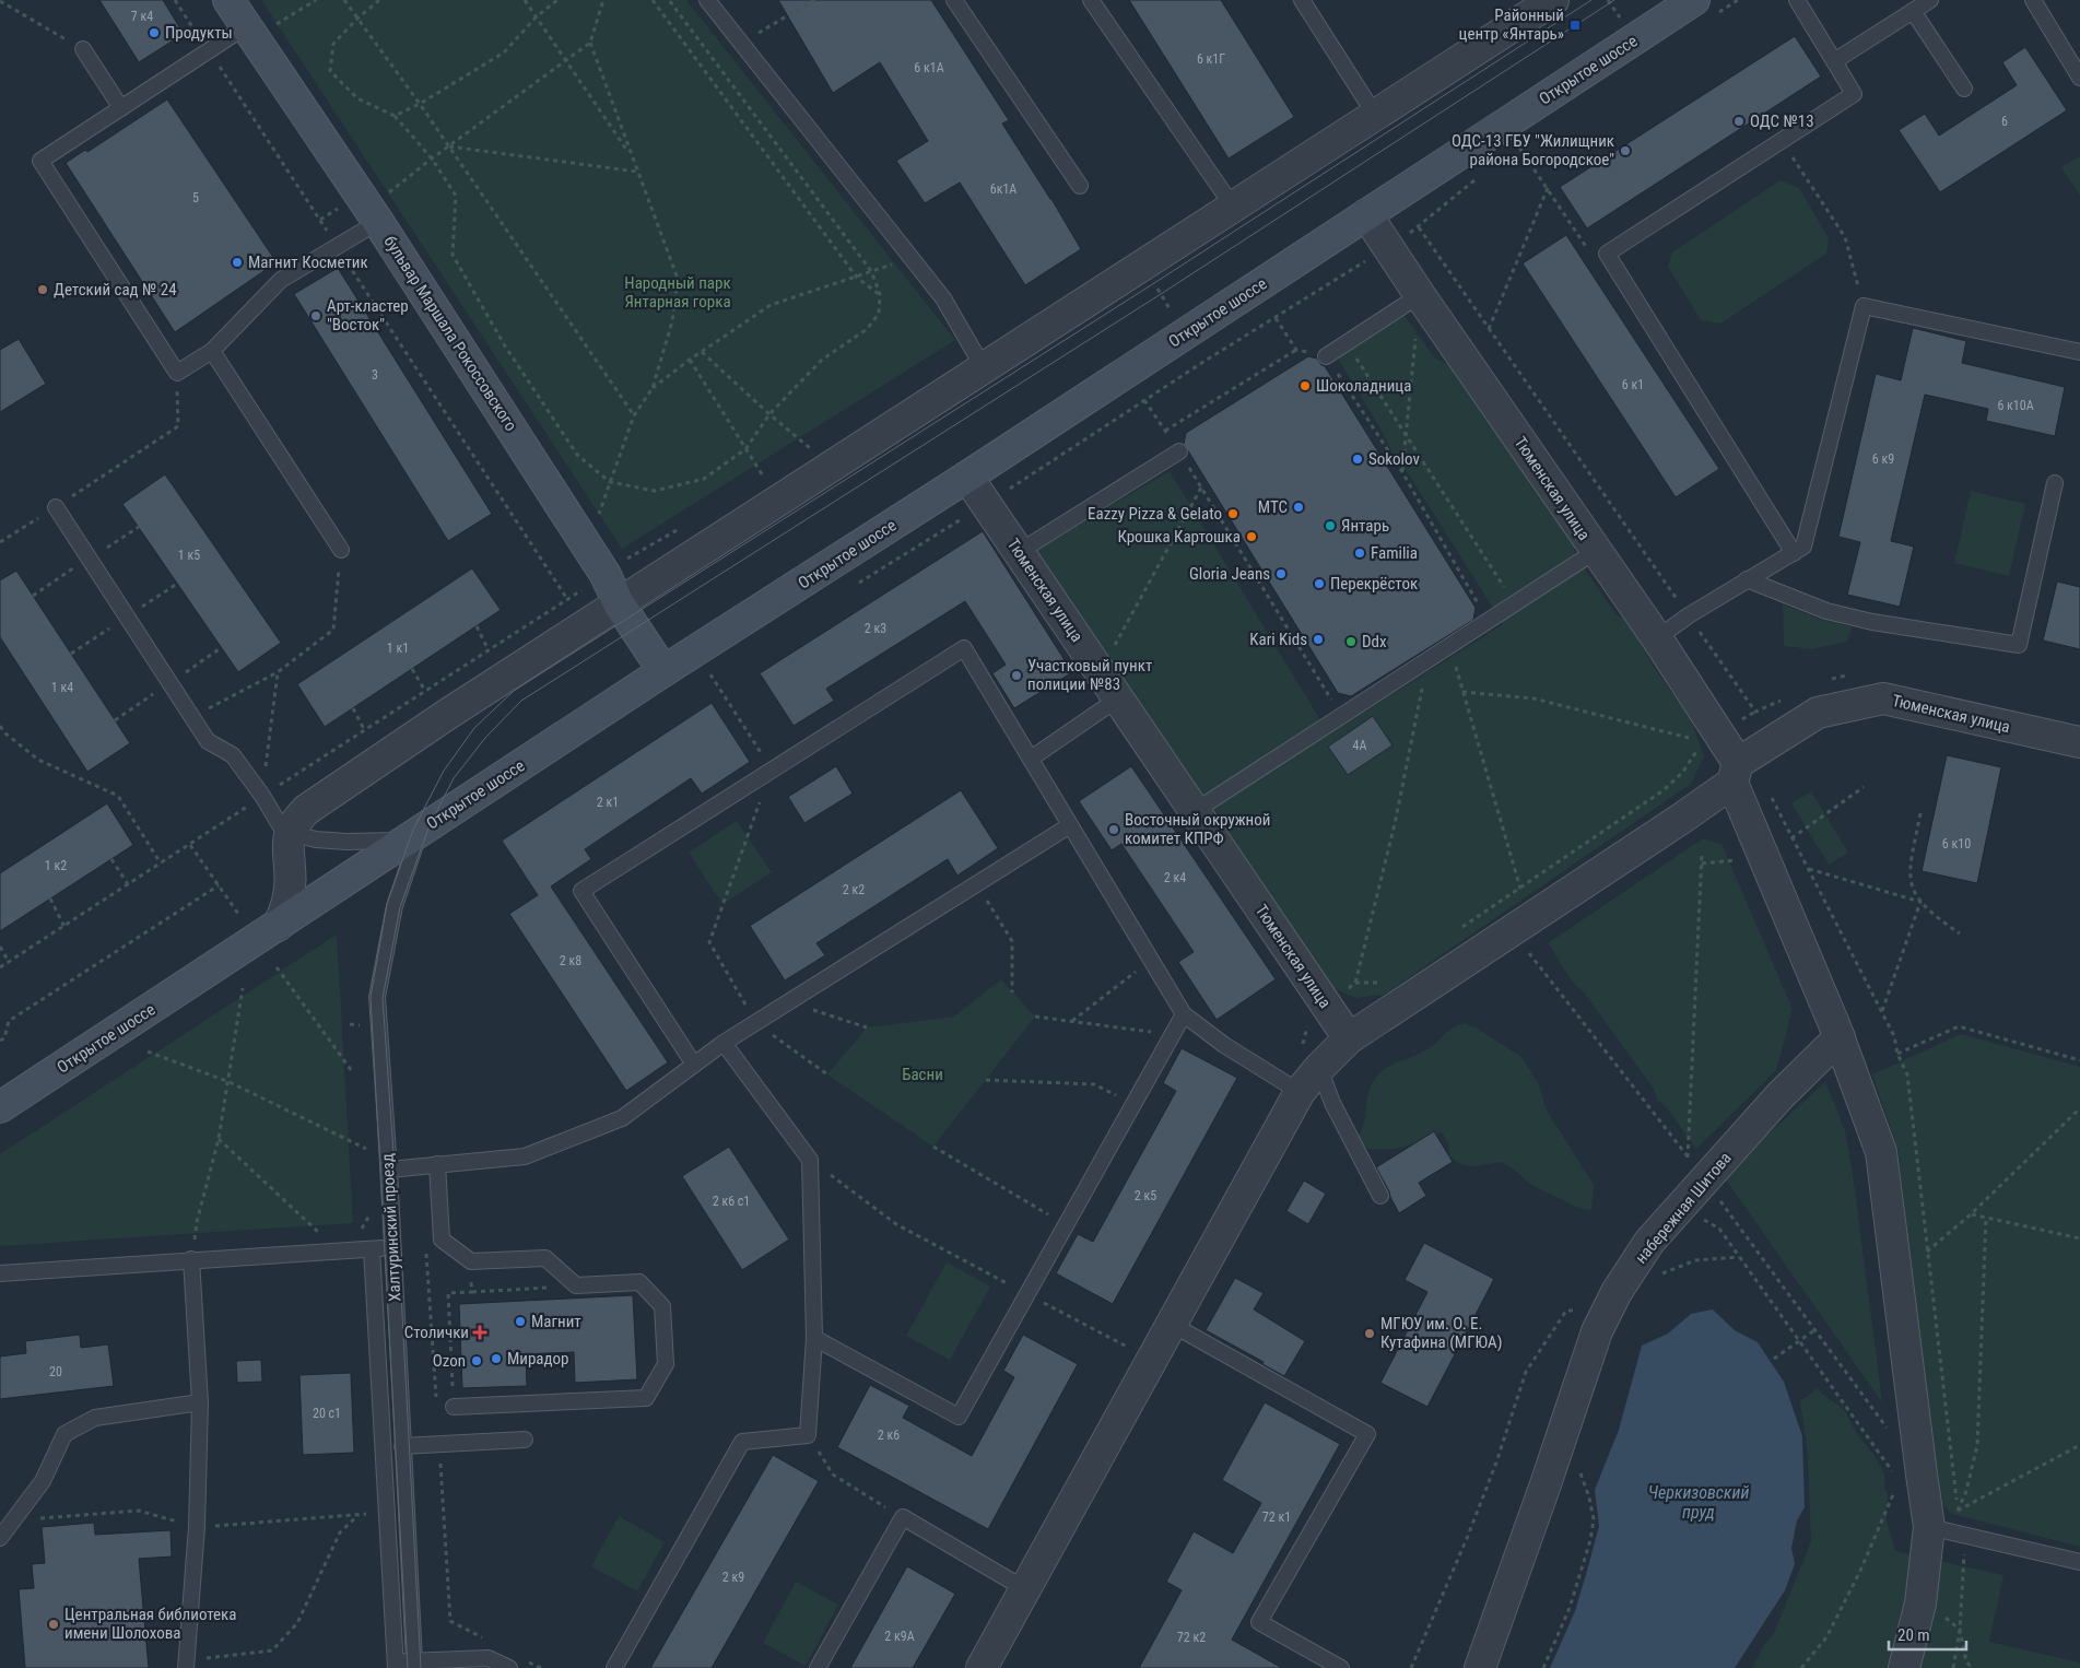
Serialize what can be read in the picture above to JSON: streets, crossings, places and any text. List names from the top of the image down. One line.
{"streets":{"main road":["Открытое шоссе","бульвар Маршала Рокоссовского"],"street":["Тюменская улица","набережная Шитова"],"lane":["Халтуринский проезд"]},"crossings":[["Открытое шоссе","бульвар Маршала Рокоссовского"],["Открытое шоссе","Тюменская улица"],["Открытое шоссе","Халтуринский проезд"]],"water":["Черкизовский пруд"],"parks":["Народный парк Янтарная горка","Басни"],"places":{"transit":["Районный центр «Янтарь»"],"other":["Продукты","ОДС №13","ОДС-13 ГБУ \"Жилищник района Богородское\"","Магнит Косметик","Детский сад № 24","Арт-кластер \"Восток\"","Шоколадница","Sokolov","МТС","Eazzy Pizza & Gelato","Янтарь","Крошка Картошка","Familia","Gloria Jeans","Перекрёсток","Kari Kids","Ddx","Участковый пункт полиции №83","Восточный окружной комитет КПРФ","Магнит","МГЮУ им. О. Е. Кутафина (МГЮА)","Мирадор","Ozon","Центральная библиотека имени Шолохова"],"health":["Столички"]},"house_numbers":["7 к4","6 к1Г","6 к1А","6","6к1А","5","3","6 к1","6 к10А","6 к9","1 к5","2 к3","1 к1","1 к4","4А","2 к1","6 к10","1 к2","2 к4","2 к2","2 к8","2 к5","2 к6 с1","20","20 с1","2 к6","72 к1","2 к9","2 к9А","72 к2"],"scale_bar":"20 m"}
